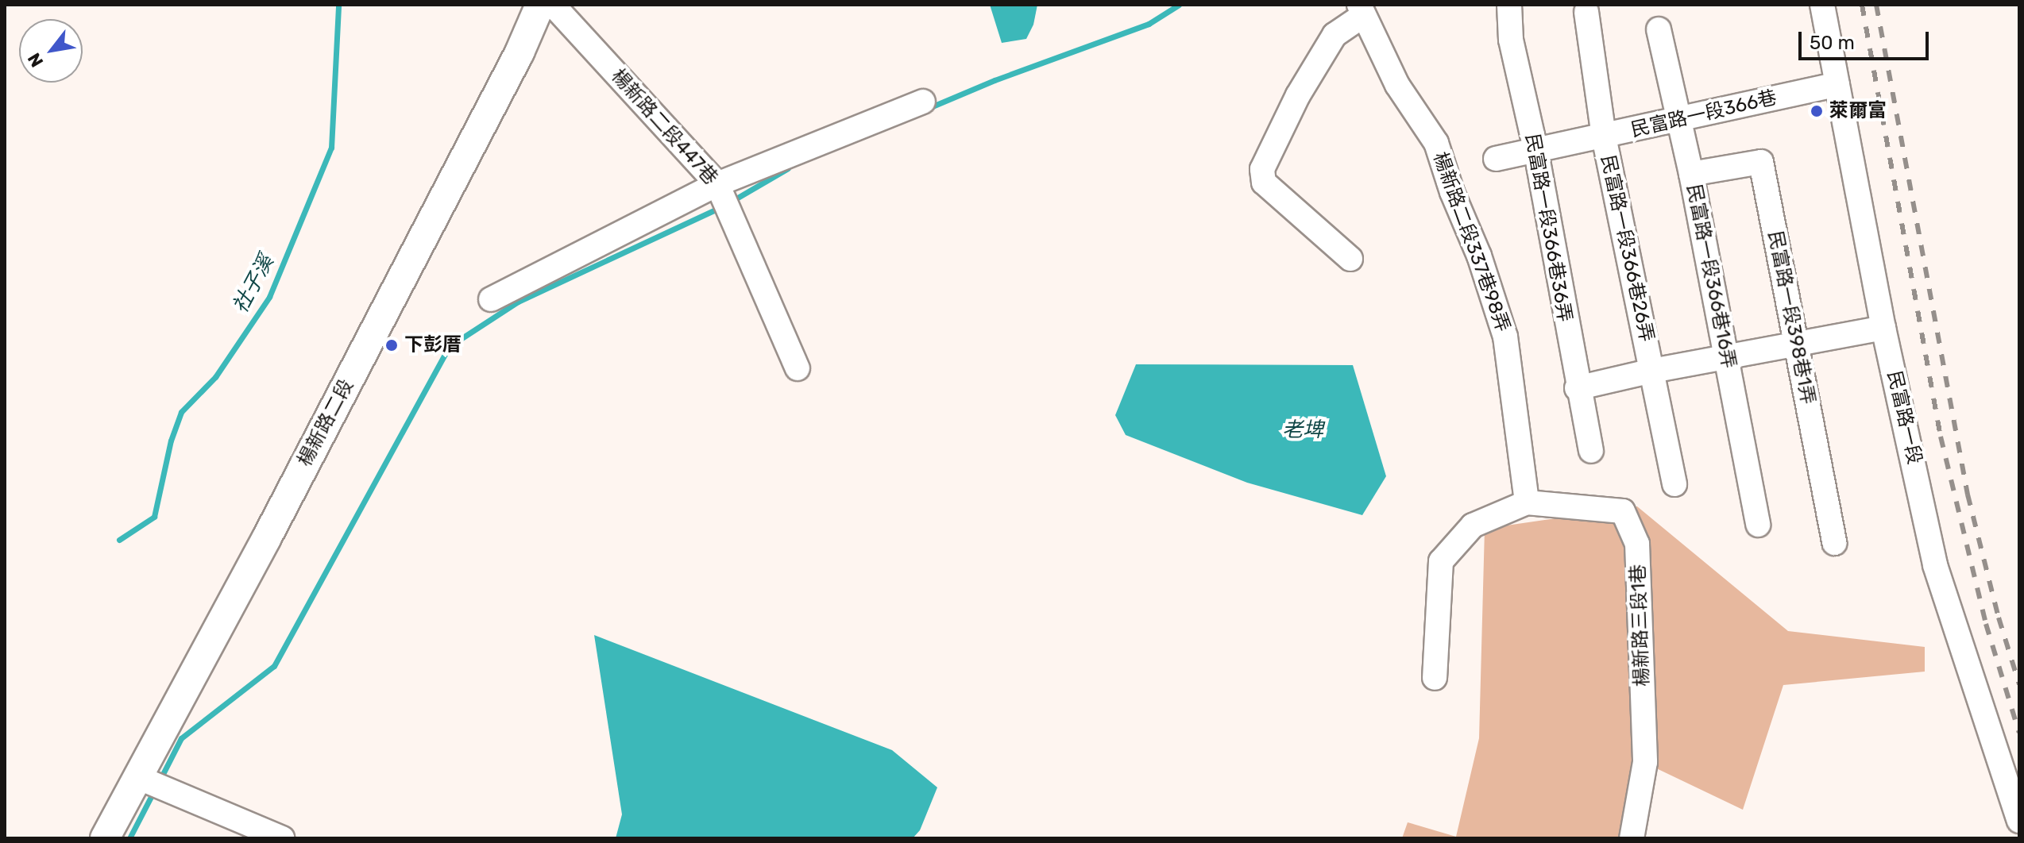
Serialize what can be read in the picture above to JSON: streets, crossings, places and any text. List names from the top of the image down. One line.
{"streets":{"main road":["楊新路二段"],"street":["民富路一段366巷","楊新路二段447巷","民富路一段366巷36弄","楊新路二段337巷98弄","民富路一段366巷26弄","民富路一段366巷16弄","民富路一段398巷1弄","民富路一段","楊新路三段1巷"]},"crossings":[["民富路一段366巷","民富路一段366巷36弄"],["民富路一段366巷","民富路一段366巷26弄"],["民富路一段366巷","民富路一段366巷16弄"],["民富路一段366巷","民富路一段"],["楊新路二段337巷98弄","楊新路三段1巷"],["民富路一段366巷16弄","民富路一段398巷1弄"]],"water":["社子溪","老埤"],"places":["萊爾富","下彭厝"],"scale_bar":"50 m","north":"bottom left"}
